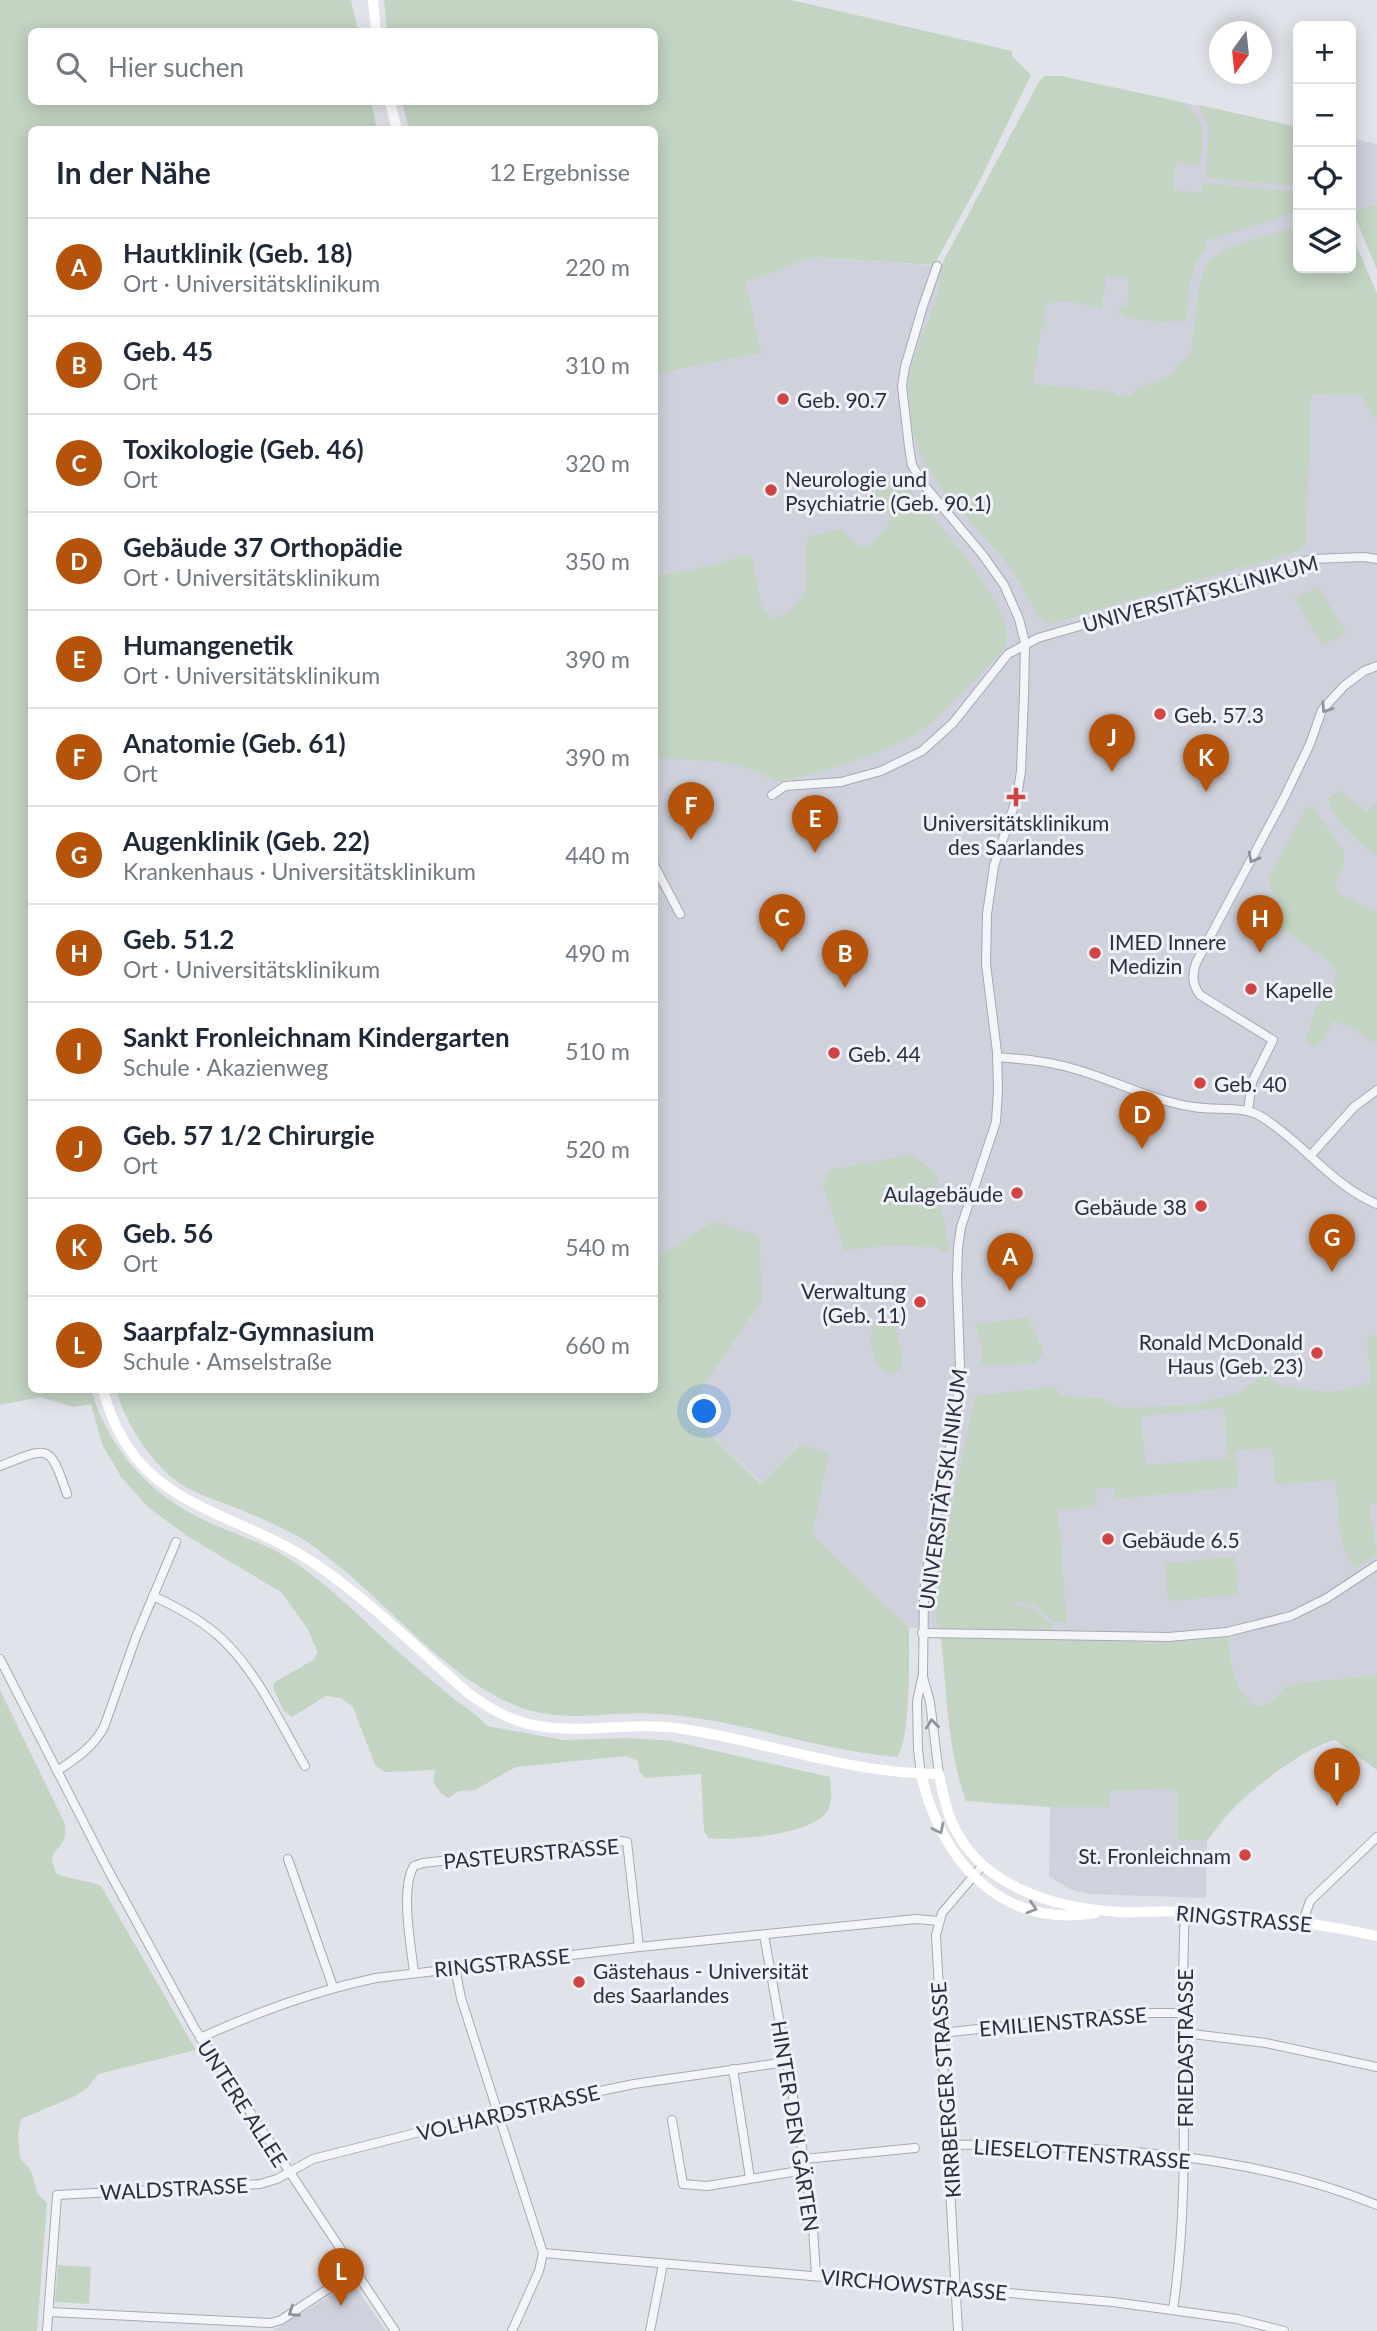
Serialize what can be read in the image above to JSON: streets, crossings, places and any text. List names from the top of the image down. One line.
{"streets":{"street":["UNIVERSITÄTSKLINIKUM","PASTEURSTRASSE","RINGSTRASSE","EMILIENSTRASSE","FRIEDASTRASSE","KIRRBERGER STRASSE","UNTERE ALLEE","VOLHARDSTRASSE","HINTER DEN GÄRTEN","LIESELOTTENSTRASSE","WALDSTRASSE","VIRCHOWSTRASSE"]},"crossings":[["PASTEURSTRASSE","RINGSTRASSE"],["RINGSTRASSE","FRIEDASTRASSE"],["RINGSTRASSE","KIRRBERGER STRASSE"],["RINGSTRASSE","UNTERE ALLEE"],["RINGSTRASSE","HINTER DEN GÄRTEN"],["EMILIENSTRASSE","FRIEDASTRASSE"],["EMILIENSTRASSE","KIRRBERGER STRASSE"],["FRIEDASTRASSE","LIESELOTTENSTRASSE"],["FRIEDASTRASSE","VIRCHOWSTRASSE"],["KIRRBERGER STRASSE","LIESELOTTENSTRASSE"],["KIRRBERGER STRASSE","VIRCHOWSTRASSE"],["UNTERE ALLEE","VOLHARDSTRASSE"],["UNTERE ALLEE","WALDSTRASSE"],["VOLHARDSTRASSE","HINTER DEN GÄRTEN"],["VOLHARDSTRASSE","WALDSTRASSE"],["HINTER DEN GÄRTEN","VIRCHOWSTRASSE"]],"places":{"other":["Geb. 90.7","Neurologie und Psychiatrie (Geb. 90.1)","Geb. 57.3","IMED Innere Medizin","Kapelle","Geb. 44","Geb. 40","Aulagebäude","Gebäude 38","Verwaltung (Geb. 11)","Ronald McDonald Haus (Geb. 23)","Gebäude 6.5","St. Fronleichnam","Gästehaus - Universität des Saarlandes"],"health":["Universitätsklinikum des Saarlandes"]},"north":"bottom","page":{"map_buttons":["+","−"],"search":"Hier suchen","heading":["In der Nähe","12 Ergebnisse"],"list":[{"mark":"A","name":"Hautklinik (Geb. 18)","note":"Ort · Universitätsklinikum","value":"220 m"},{"mark":"B","name":"Geb. 45","note":"Ort","value":"310 m"},{"mark":"C","name":"Toxikologie (Geb. 46)","note":"Ort","value":"320 m"},{"mark":"D","name":"Gebäude 37 Orthopädie","note":"Ort · Universitätsklinikum","value":"350 m"},{"mark":"E","name":"Humangenetik","note":"Ort · Universitätsklinikum","value":"390 m"},{"mark":"F","name":"Anatomie (Geb. 61)","note":"Ort","value":"390 m"},{"mark":"G","name":"Augenklinik (Geb. 22)","note":"Krankenhaus · Universitätsklinikum","value":"440 m"},{"mark":"H","name":"Geb. 51.2","note":"Ort · Universitätsklinikum","value":"490 m"},{"mark":"I","name":"Sankt Fronleichnam Kindergarten","note":"Schule · Akazienweg","value":"510 m"},{"mark":"J","name":"Geb. 57 1/2 Chirurgie","note":"Ort","value":"520 m"},{"mark":"K","name":"Geb. 56","note":"Ort","value":"540 m"},{"mark":"L","name":"Saarpfalz-Gymnasium","note":"Schule · Amselstraße","value":"660 m"}],"pins":["J","K","F","E","C","H","B","D","G","A","I","L"]}}
